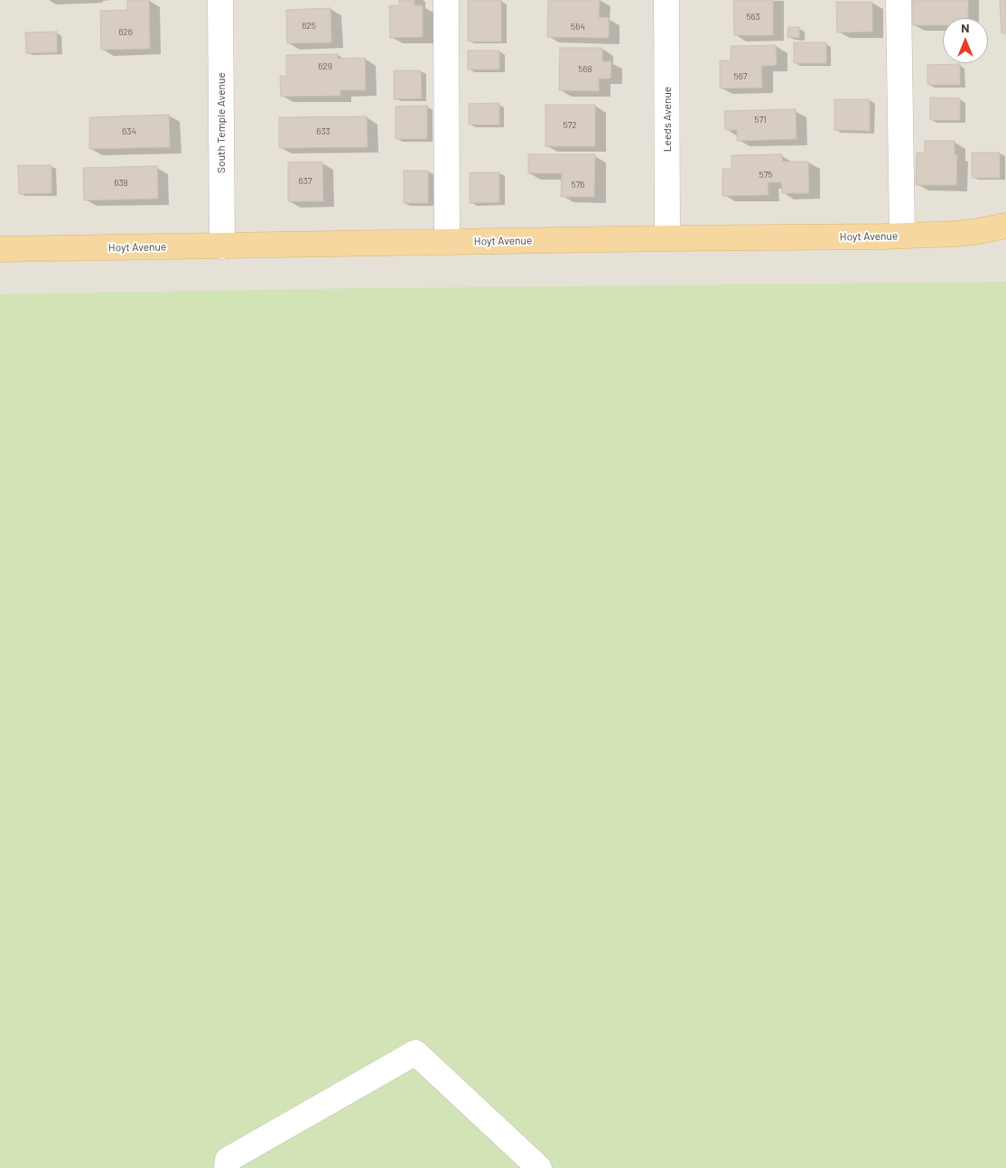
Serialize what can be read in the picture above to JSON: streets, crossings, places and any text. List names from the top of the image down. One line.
{"streets":{"main road":["Hoyt Avenue"],"street":["Leeds Avenue","South Temple Avenue"]},"crossings":[["Leeds Avenue","Hoyt Avenue"],["South Temple Avenue","Hoyt Avenue"]],"house_numbers":["563","625","564","626","629","568","567","571","572","634","633","575","637","638","576"],"north":"top"}
